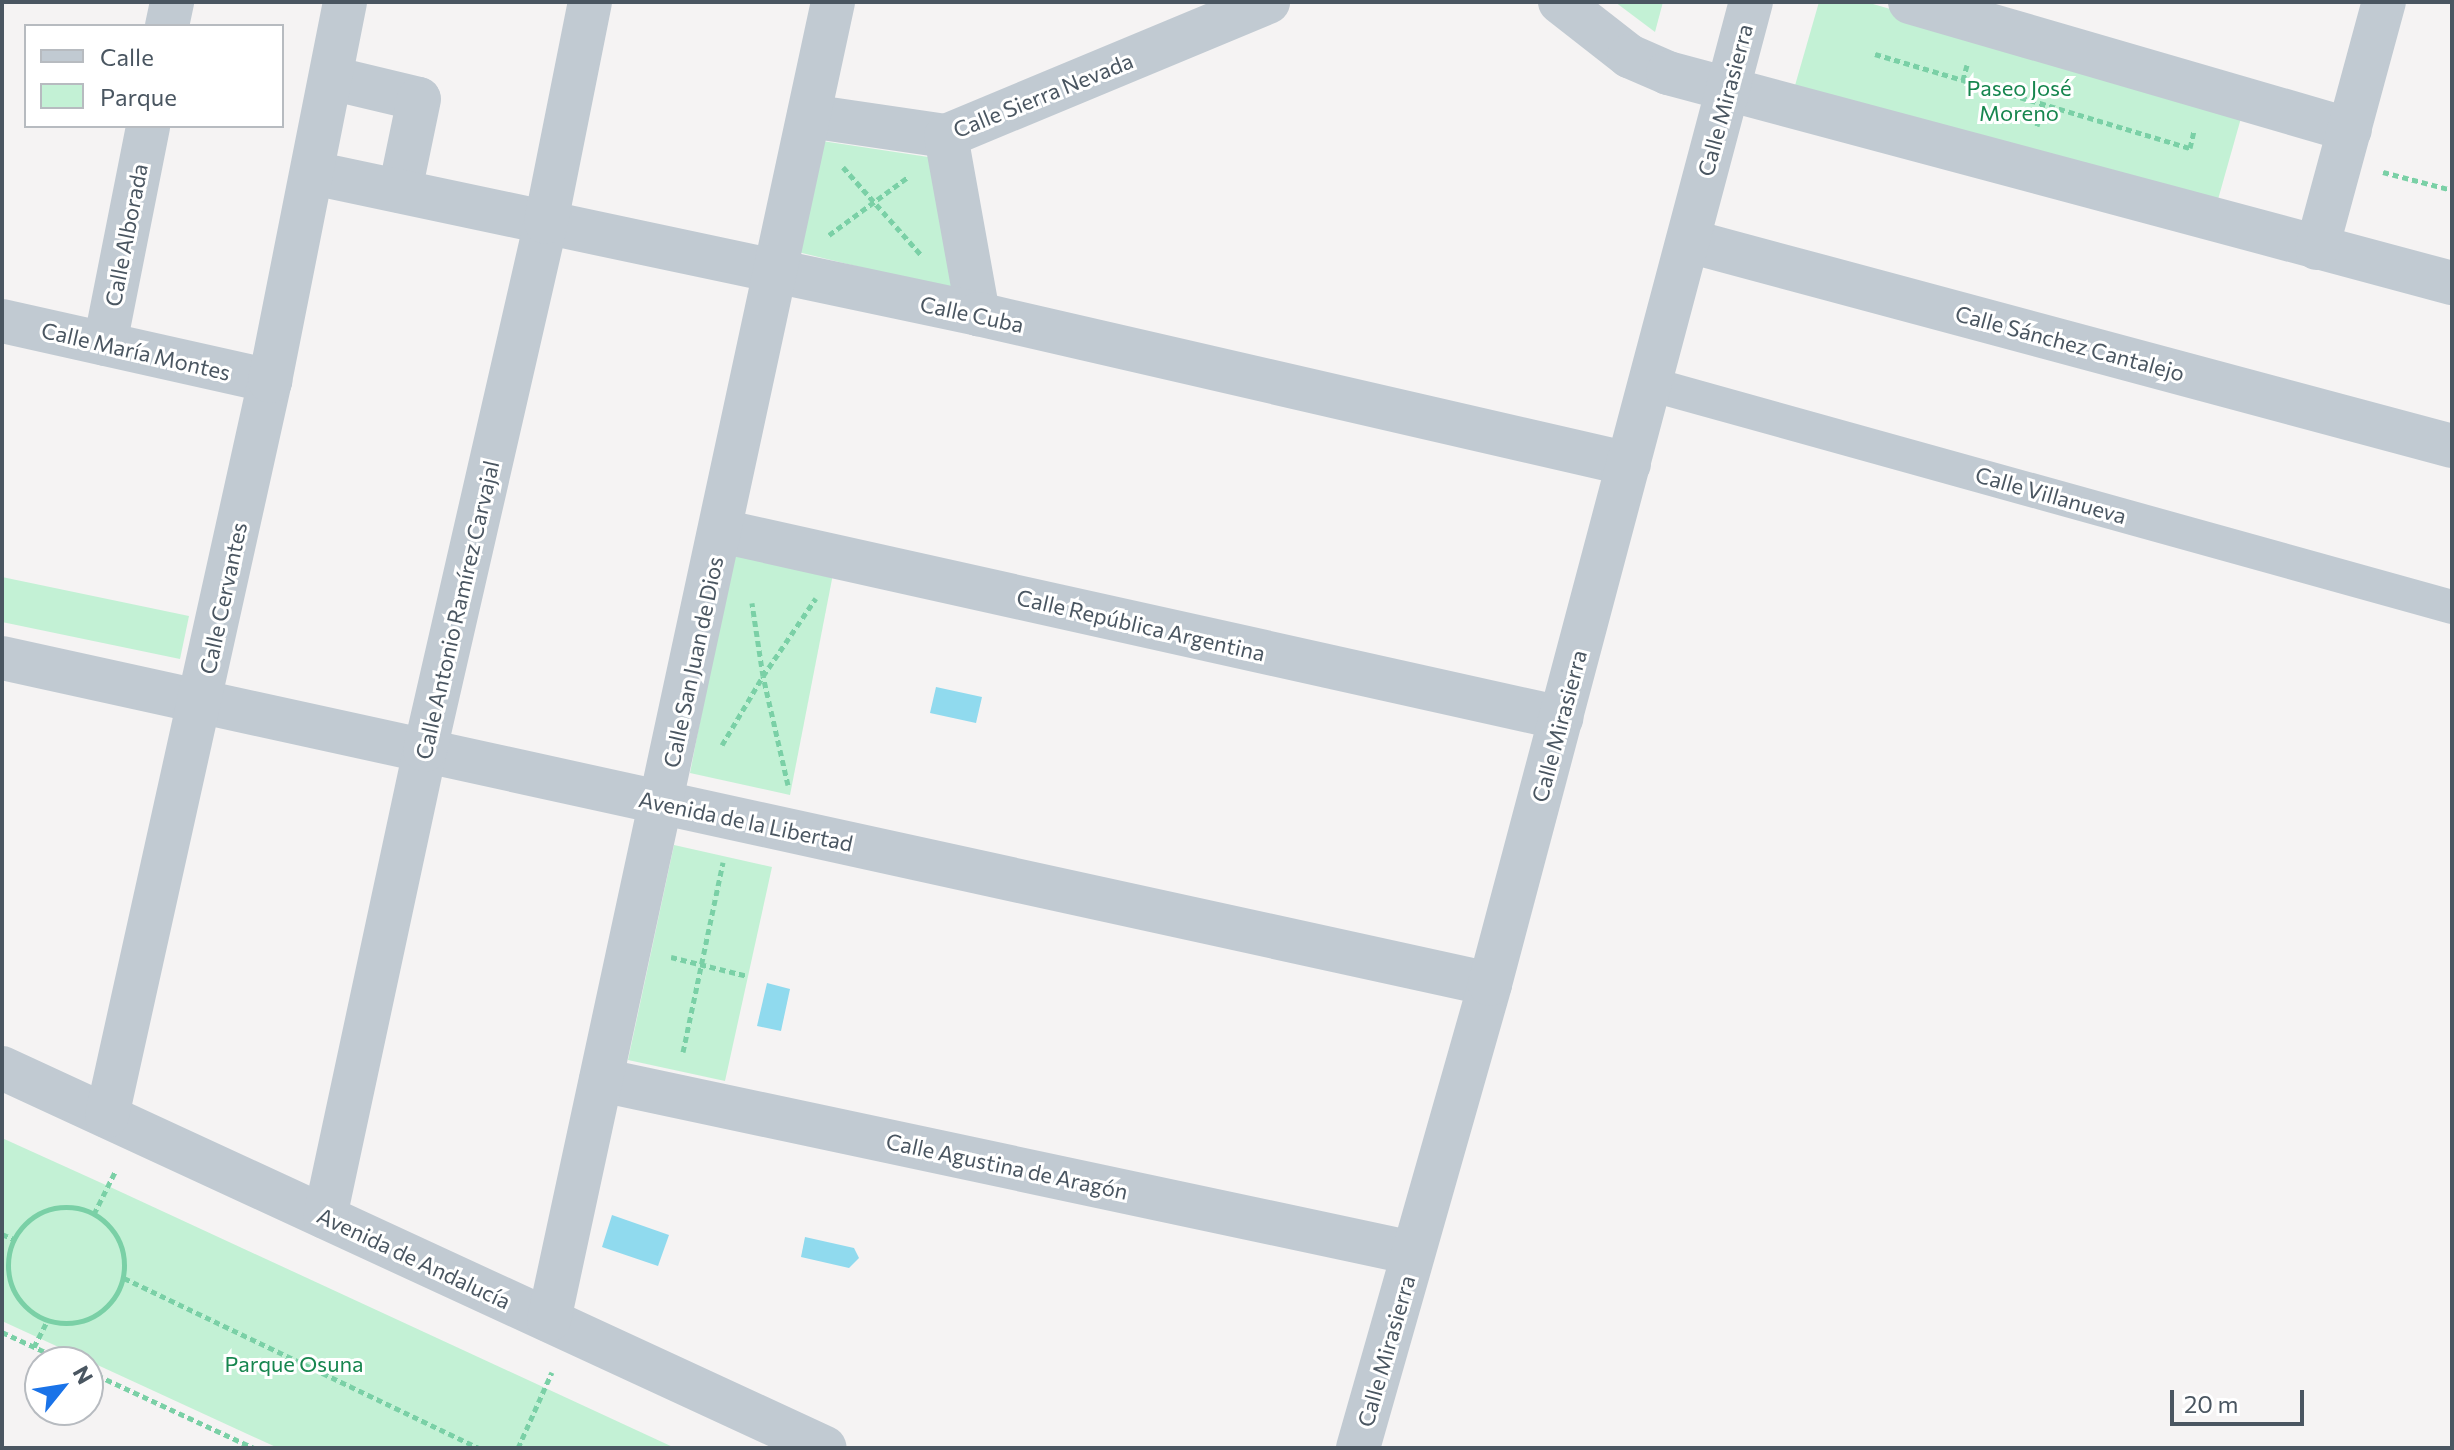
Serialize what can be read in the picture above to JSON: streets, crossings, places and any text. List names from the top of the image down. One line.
{"streets":{"street":["Calle Sierra Nevada","Calle Mirasierra","Calle Alborada","Calle Cuba","Calle Sánchez Cantalejo","Calle María Montes","Calle Villanueva","Calle Cervantes","Calle Antonio Ramírez Carvajal","Calle República Argentina","Calle San Juan de Dios","Avenida de la Libertad","Calle Agustina de Aragón","Avenida de Andalucía"]},"crossings":[["Calle Sierra Nevada","Calle San Juan de Dios"],["Calle Mirasierra","Calle Cuba"],["Calle Mirasierra","Calle Sánchez Cantalejo"],["Calle Mirasierra","Calle Villanueva"],["Calle Mirasierra","Calle República Argentina"],["Calle Mirasierra","Avenida de la Libertad"],["Calle Mirasierra","Calle Agustina de Aragón"],["Calle Alborada","Calle María Montes"],["Calle Cuba","Calle Cervantes"],["Calle Cuba","Calle Antonio Ramírez Carvajal"],["Calle Cuba","Calle San Juan de Dios"],["Calle María Montes","Calle Cervantes"],["Calle Cervantes","Avenida de la Libertad"],["Calle Cervantes","Avenida de Andalucía"],["Calle Antonio Ramírez Carvajal","Avenida de la Libertad"],["Calle Antonio Ramírez Carvajal","Avenida de Andalucía"],["Calle República Argentina","Calle San Juan de Dios"],["Calle San Juan de Dios","Avenida de la Libertad"],["Calle San Juan de Dios","Calle Agustina de Aragón"],["Calle San Juan de Dios","Avenida de Andalucía"]],"parks":["Paseo José Moreno","Parque Osuna"],"legend":["Calle","Parque"],"scale_bar":"20 m","north":"top right"}
